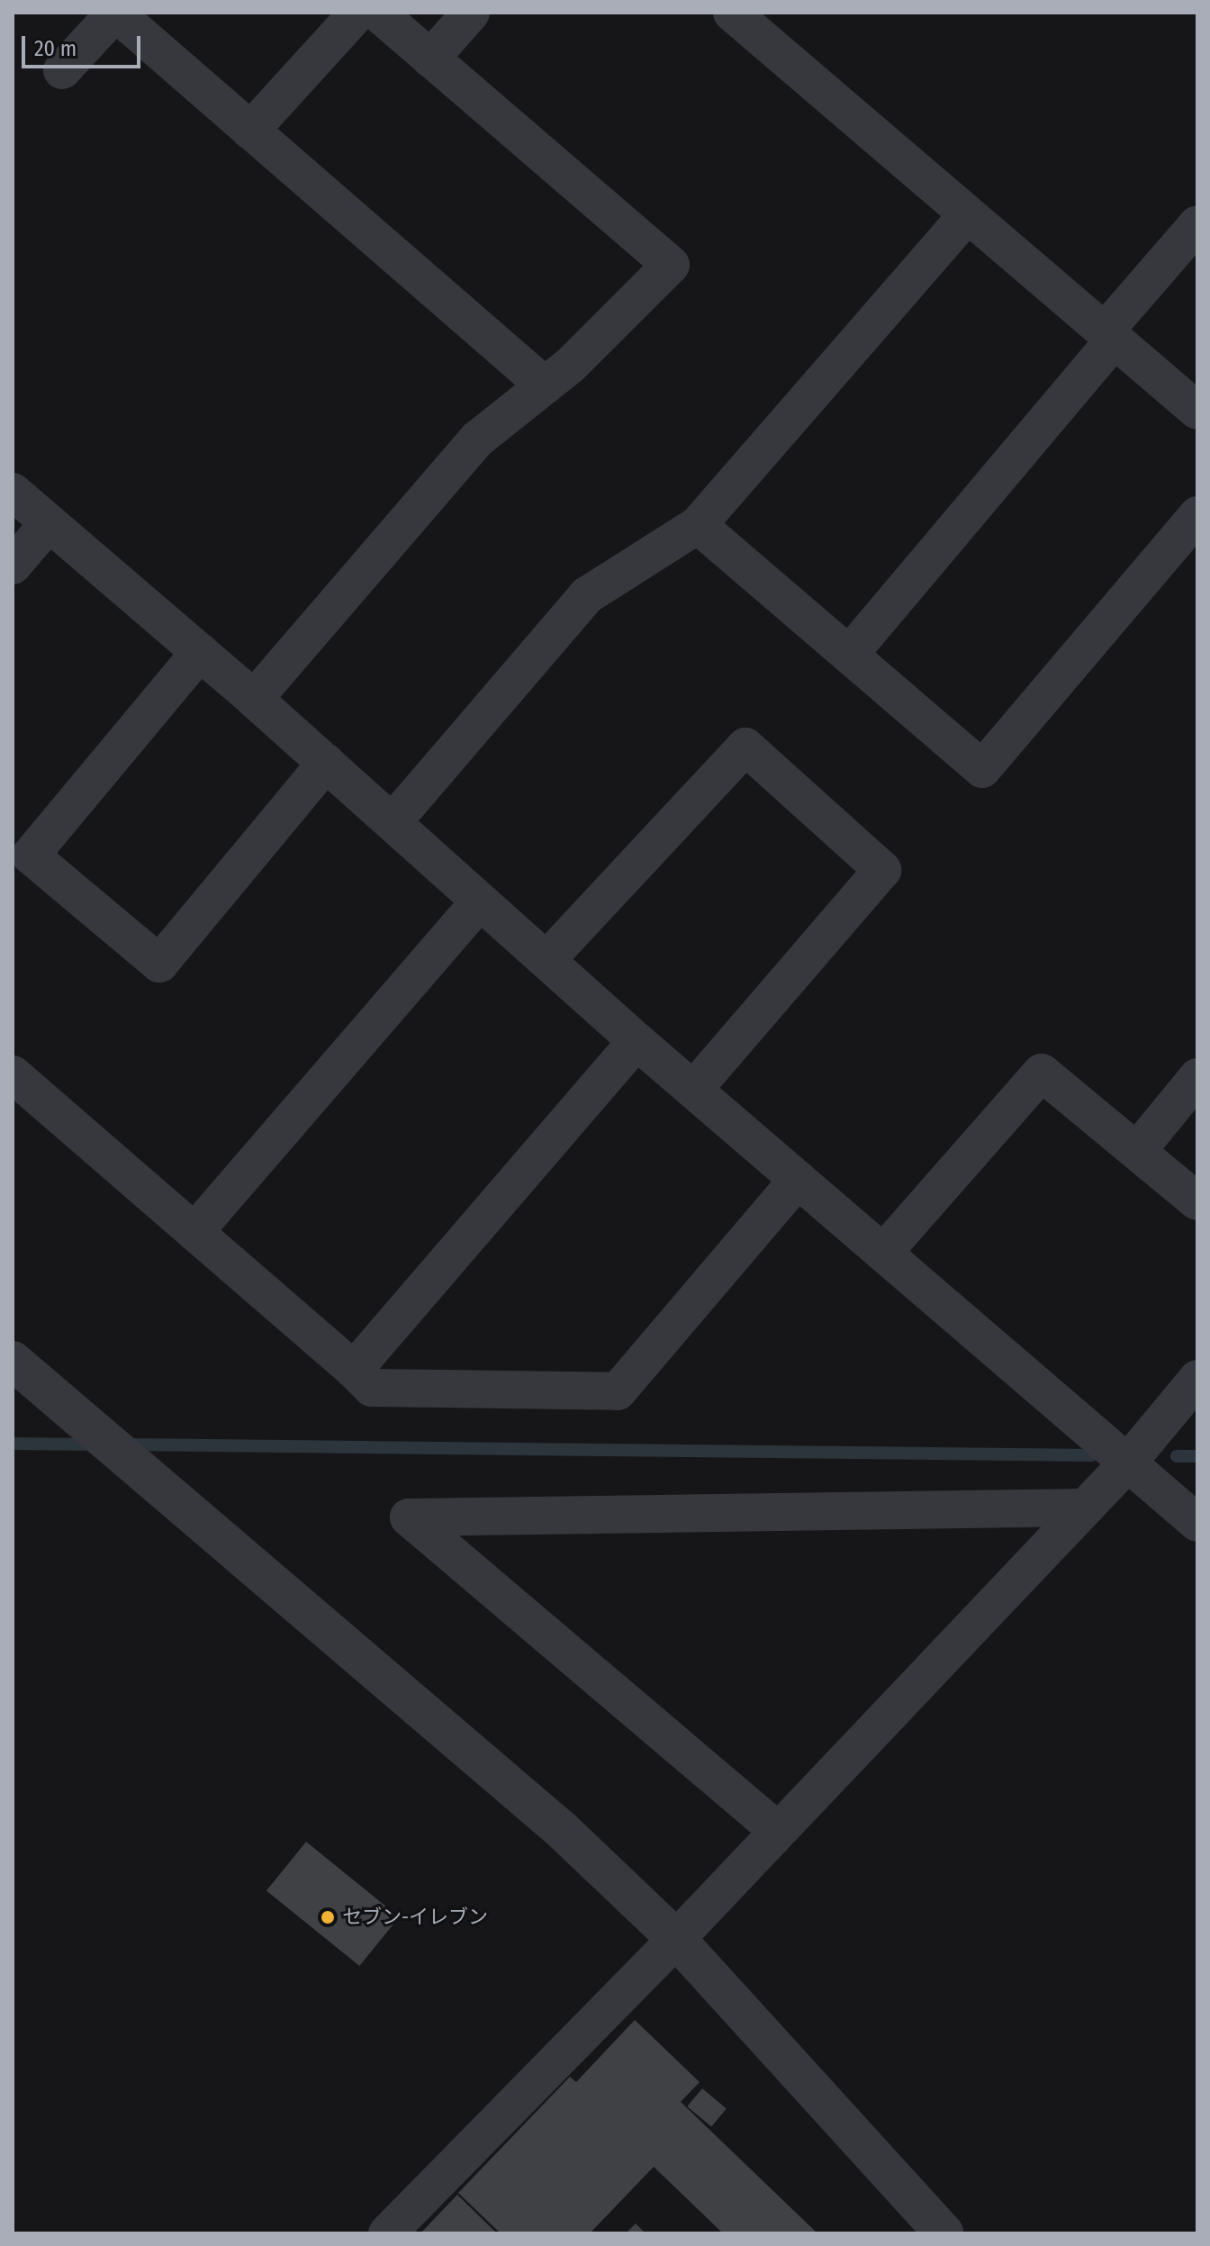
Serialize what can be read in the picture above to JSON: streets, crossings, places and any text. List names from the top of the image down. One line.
{"places":["セブン-イレブン"],"scale_bar":"20 m"}
